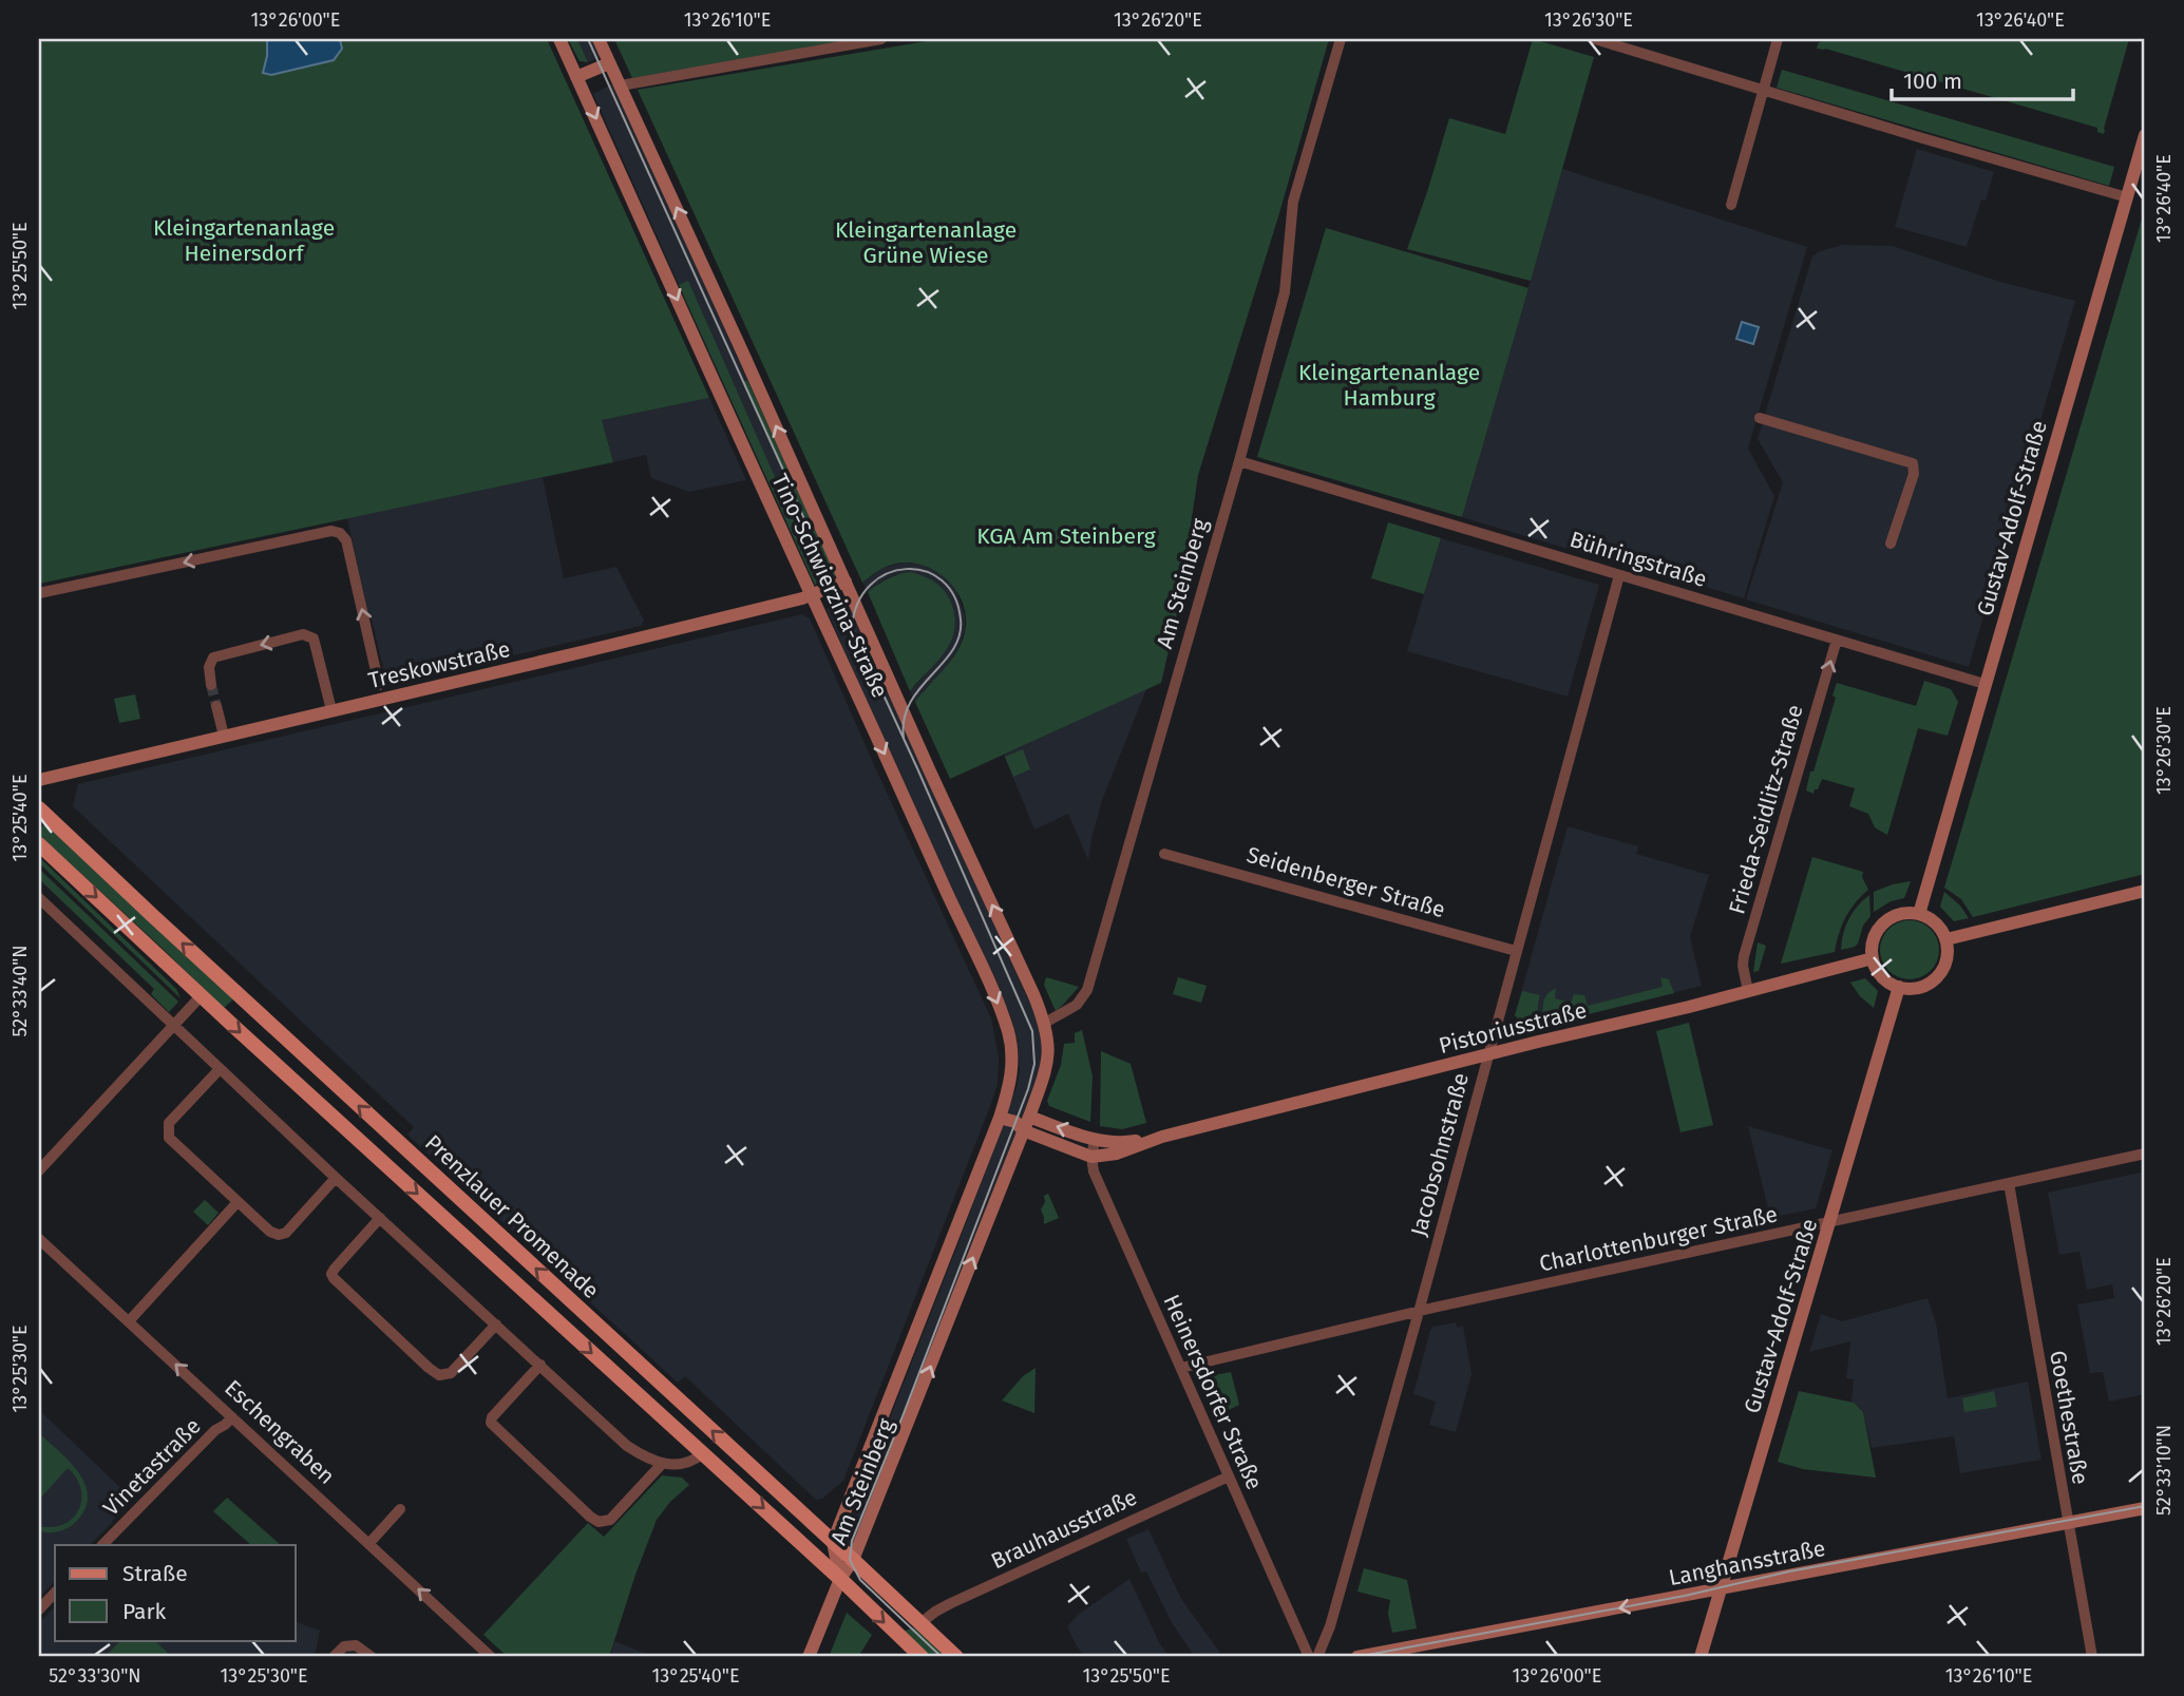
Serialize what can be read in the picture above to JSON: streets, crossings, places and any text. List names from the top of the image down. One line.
{"streets":{"main road":["Prenzlauer Promenade"],"street":["Gustav-Adolf-Straße","Bühringstraße","Am Steinberg","Tino-Schwierzina-Straße","Treskowstraße","Frieda-Seidlitz-Straße","Seidenberger Straße","Pistoriusstraße","Jacobsohnstraße","Charlottenburger Straße","Heinersdorfer Straße","Goethestraße","Eschengraben","Vinetastraße","Brauhausstraße","Langhansstraße"]},"crossings":[["Gustav-Adolf-Straße","Bühringstraße"],["Gustav-Adolf-Straße","Pistoriusstraße"],["Gustav-Adolf-Straße","Charlottenburger Straße"],["Gustav-Adolf-Straße","Langhansstraße"],["Bühringstraße","Am Steinberg"],["Bühringstraße","Frieda-Seidlitz-Straße"],["Bühringstraße","Jacobsohnstraße"],["Am Steinberg","Tino-Schwierzina-Straße"],["Am Steinberg","Prenzlauer Promenade"],["Tino-Schwierzina-Straße","Treskowstraße"],["Frieda-Seidlitz-Straße","Pistoriusstraße"],["Seidenberger Straße","Jacobsohnstraße"],["Pistoriusstraße","Jacobsohnstraße"],["Pistoriusstraße","Heinersdorfer Straße"],["Jacobsohnstraße","Charlottenburger Straße"],["Prenzlauer Promenade","Brauhausstraße"],["Charlottenburger Straße","Heinersdorfer Straße"],["Charlottenburger Straße","Goethestraße"],["Heinersdorfer Straße","Brauhausstraße"],["Goethestraße","Langhansstraße"],["Eschengraben","Vinetastraße"]],"one_way":["Frieda-Seidlitz-Straße","Eschengraben","Langhansstraße"],"parks":["Kleingartenanlage Heinersdorf","Kleingartenanlage Grüne Wiese","Kleingartenanlage Hamburg","KGA Am Steinberg"],"legend":["Straße","Park"],"scale_bar":"100 m","coordinates":["13°26'00\"E","13°26'10\"E","13°26'20\"E","13°26'30\"E","13°26'40\"E","13°25'50\"E","13°25'40\"E","52°33'40\"N","13°25'30\"E","52°33'10\"N","52°33'30\"N"]}
